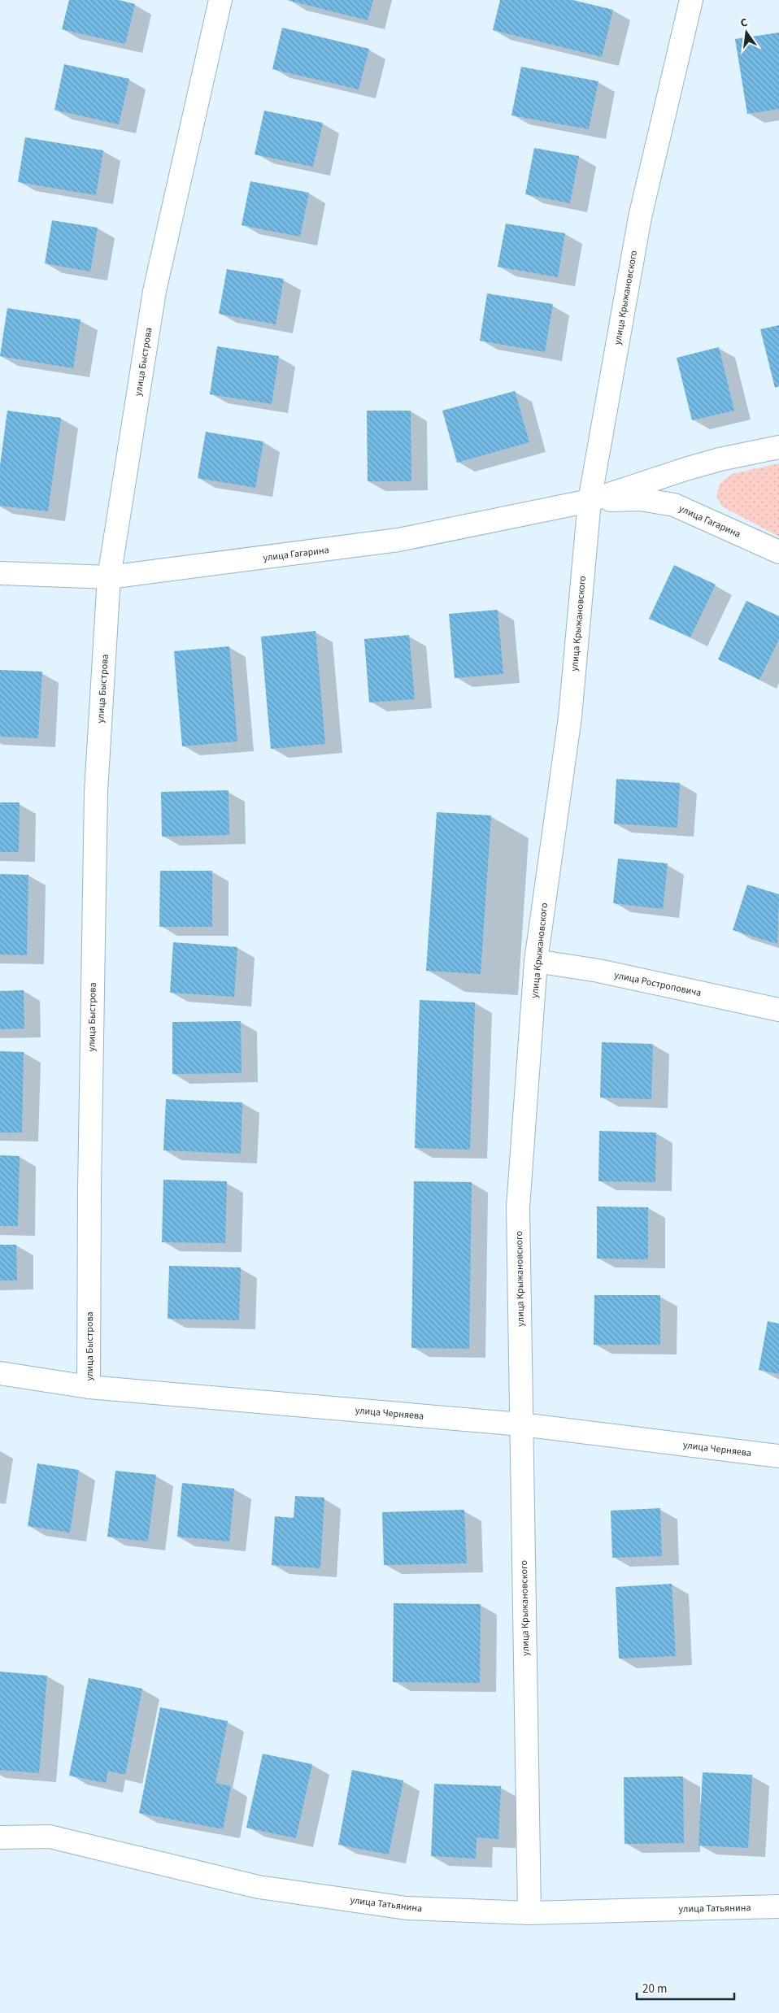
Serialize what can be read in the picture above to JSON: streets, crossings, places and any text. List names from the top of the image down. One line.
{"streets":{"street":["улица Крыжановского","улица Быстрова","улица Гагарина","улица Ростроповича","улица Черняева","улица Татьянина"]},"crossings":[["улица Крыжановского","улица Гагарина"],["улица Крыжановского","улица Ростроповича"],["улица Крыжановского","улица Черняева"],["улица Крыжановского","улица Татьянина"],["улица Быстрова","улица Гагарина"],["улица Быстрова","улица Черняева"]],"scale_bar":"20 m","north":"top"}
